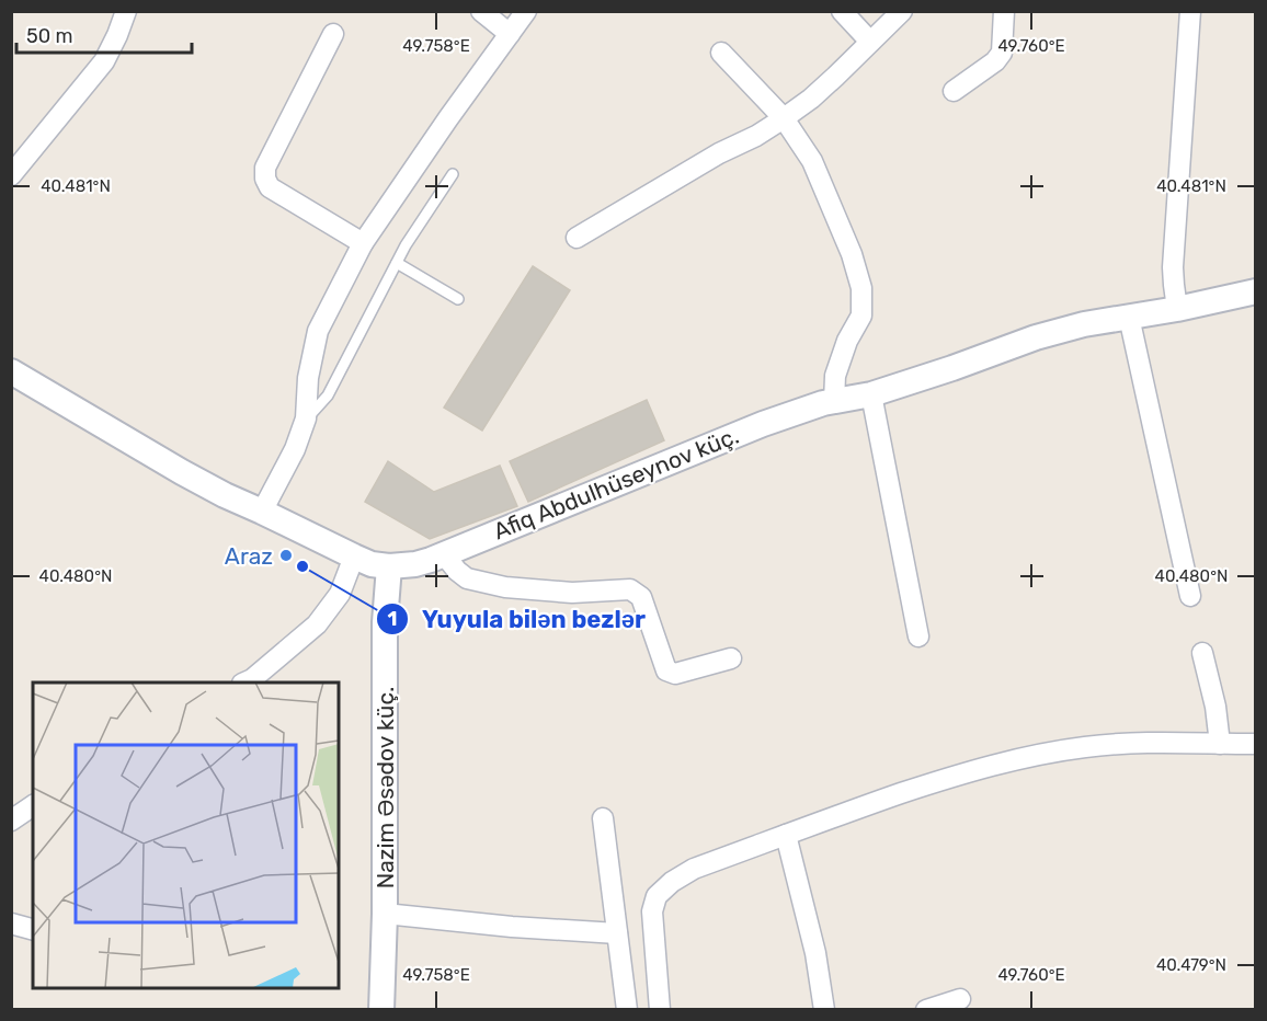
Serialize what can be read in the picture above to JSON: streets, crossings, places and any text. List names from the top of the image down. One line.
{"streets":{"street":["Afiq Abdulhüseynov küç.","Nazim Əsədov küç."]},"crossings":[["Afiq Abdulhüseynov küç.","Nazim Əsədov küç."]],"places":["Araz","Yuyula bilən bezlər"],"scale_bar":"50 m","coordinates":["49.758°E","49.760°E","40.481°N","40.480°N","40.479°N"]}
